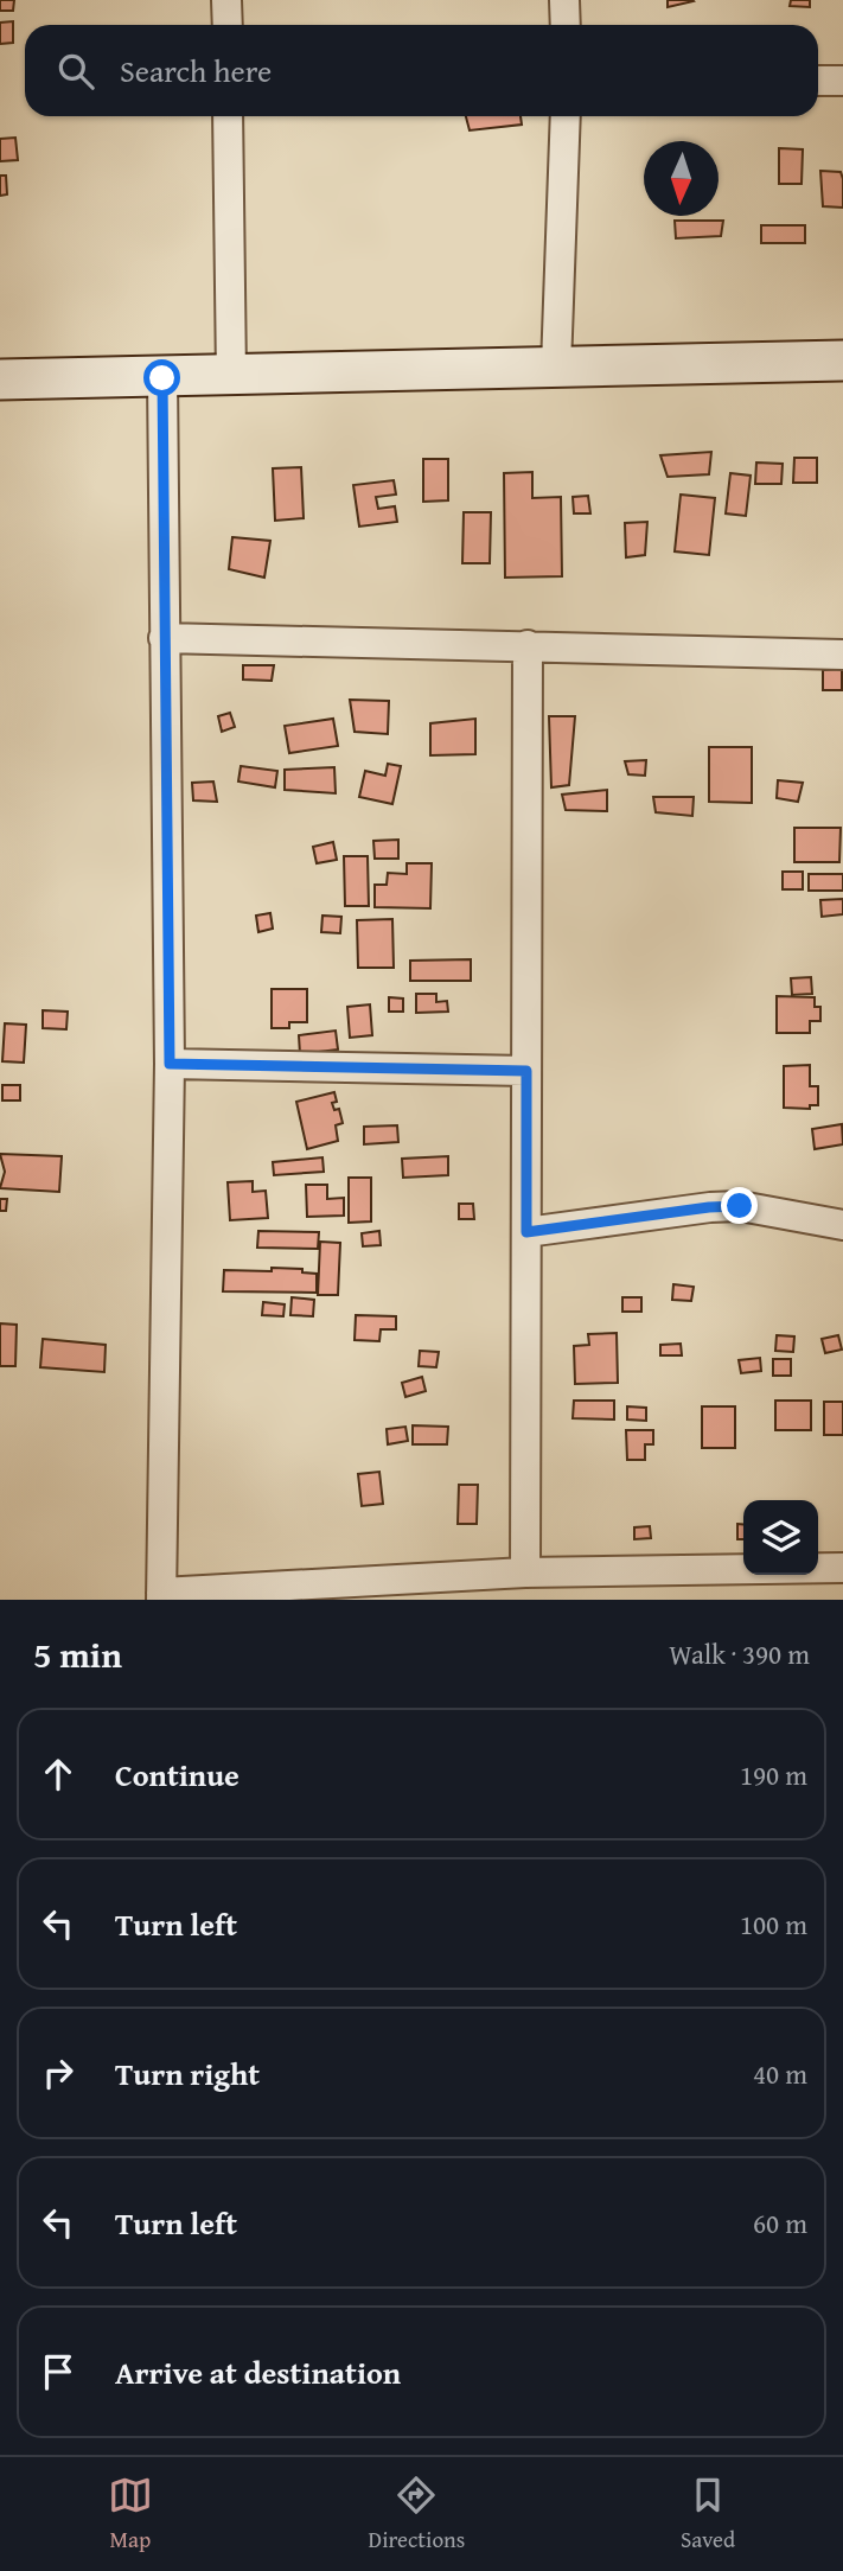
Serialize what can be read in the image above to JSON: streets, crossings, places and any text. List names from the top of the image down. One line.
{"north":"bottom","page":{"search":"Search here","heading":["5 min","Walk · 390 m"],"list":[["Continue","190 m"],["Turn left","100 m"],["Turn right","40 m"],["Turn left","60 m"],"Arrive at destination"],"nav":["Map","Directions","Saved"]}}
